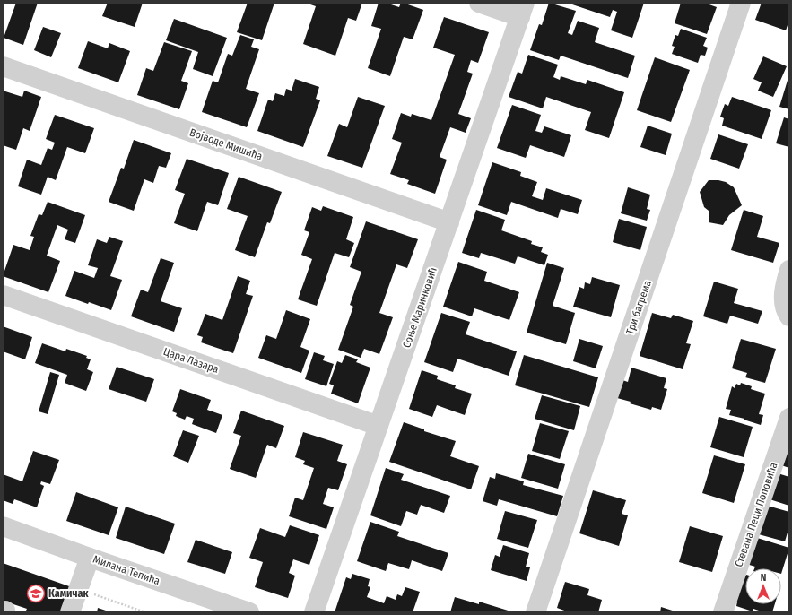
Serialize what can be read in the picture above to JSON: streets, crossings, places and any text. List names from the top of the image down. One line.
{"streets":{"street":["Војводе Мишића","Соње Маринковић","Три багрема","Цара Лазара","Стевана Пеци Поповића","Милана Тепића"]},"crossings":[["Војводе Мишића","Соње Маринковић"],["Соње Маринковић","Цара Лазара"]],"places":{"school or university":["Камичак"]},"north":"top"}
